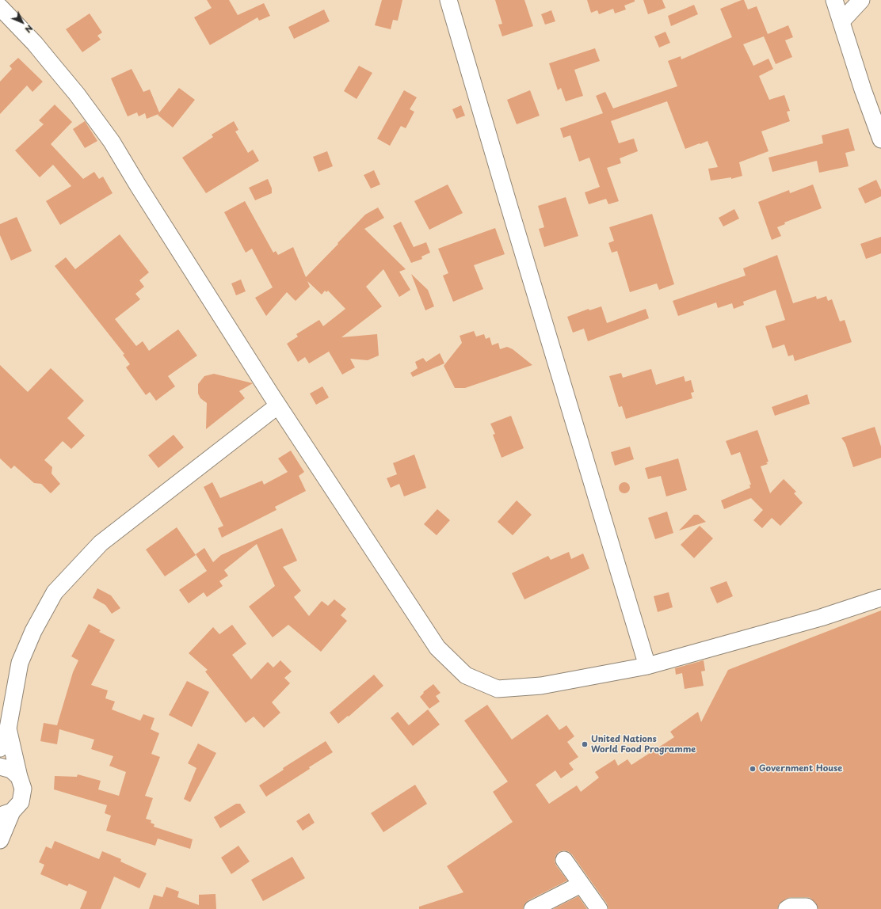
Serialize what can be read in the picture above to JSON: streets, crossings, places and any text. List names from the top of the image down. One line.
{"places":["United Nations World Food Programme","Government House"],"north":"bottom right"}
